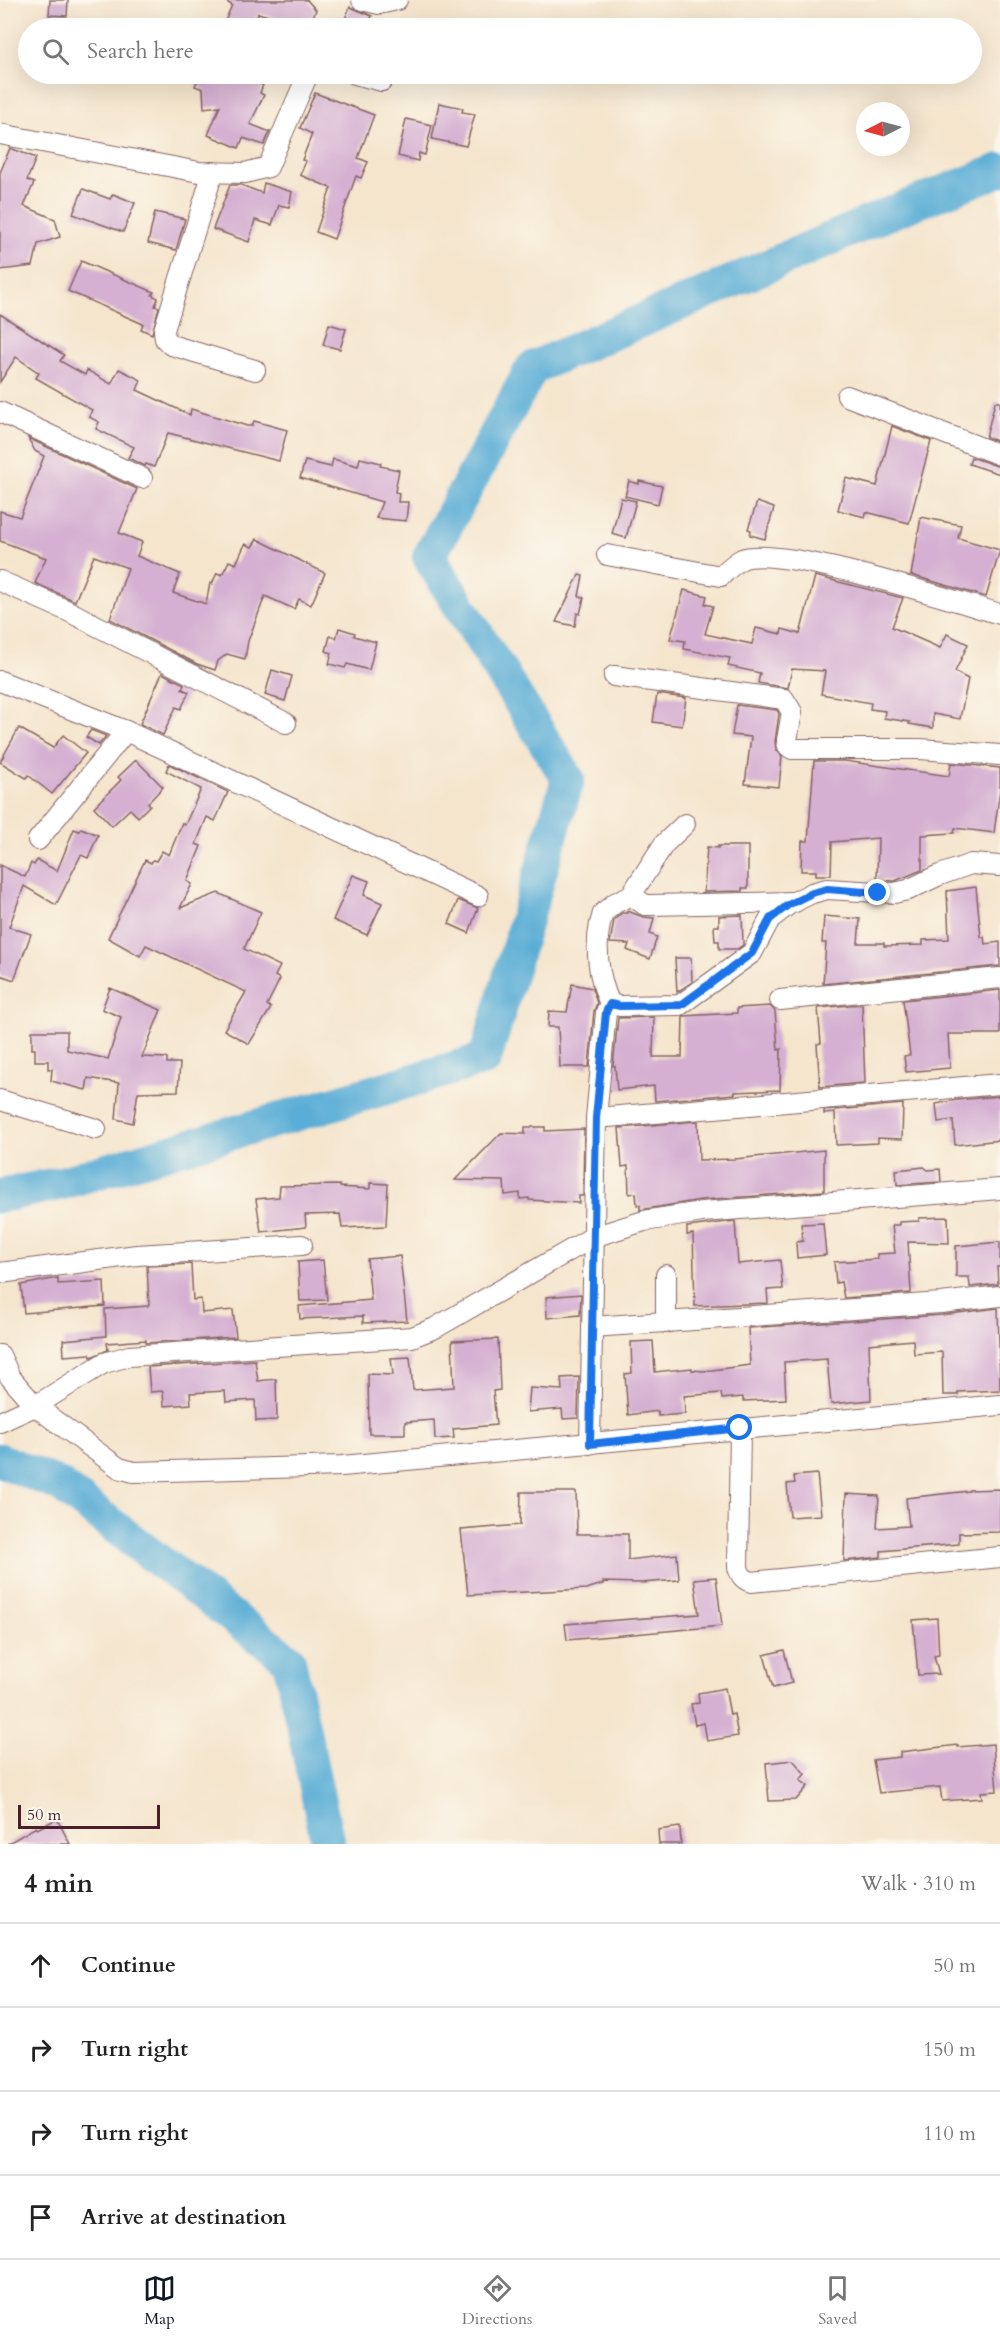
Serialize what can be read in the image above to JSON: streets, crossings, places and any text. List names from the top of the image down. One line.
{"scale_bar":"50 m","north":"left","page":{"search":"Search here","scale":"50 m","heading":["4 min","Walk · 310 m"],"list":[["Continue","50 m"],["Turn right","150 m"],["Turn right","110 m"],"Arrive at destination"],"nav":["Map","Directions","Saved"]}}
